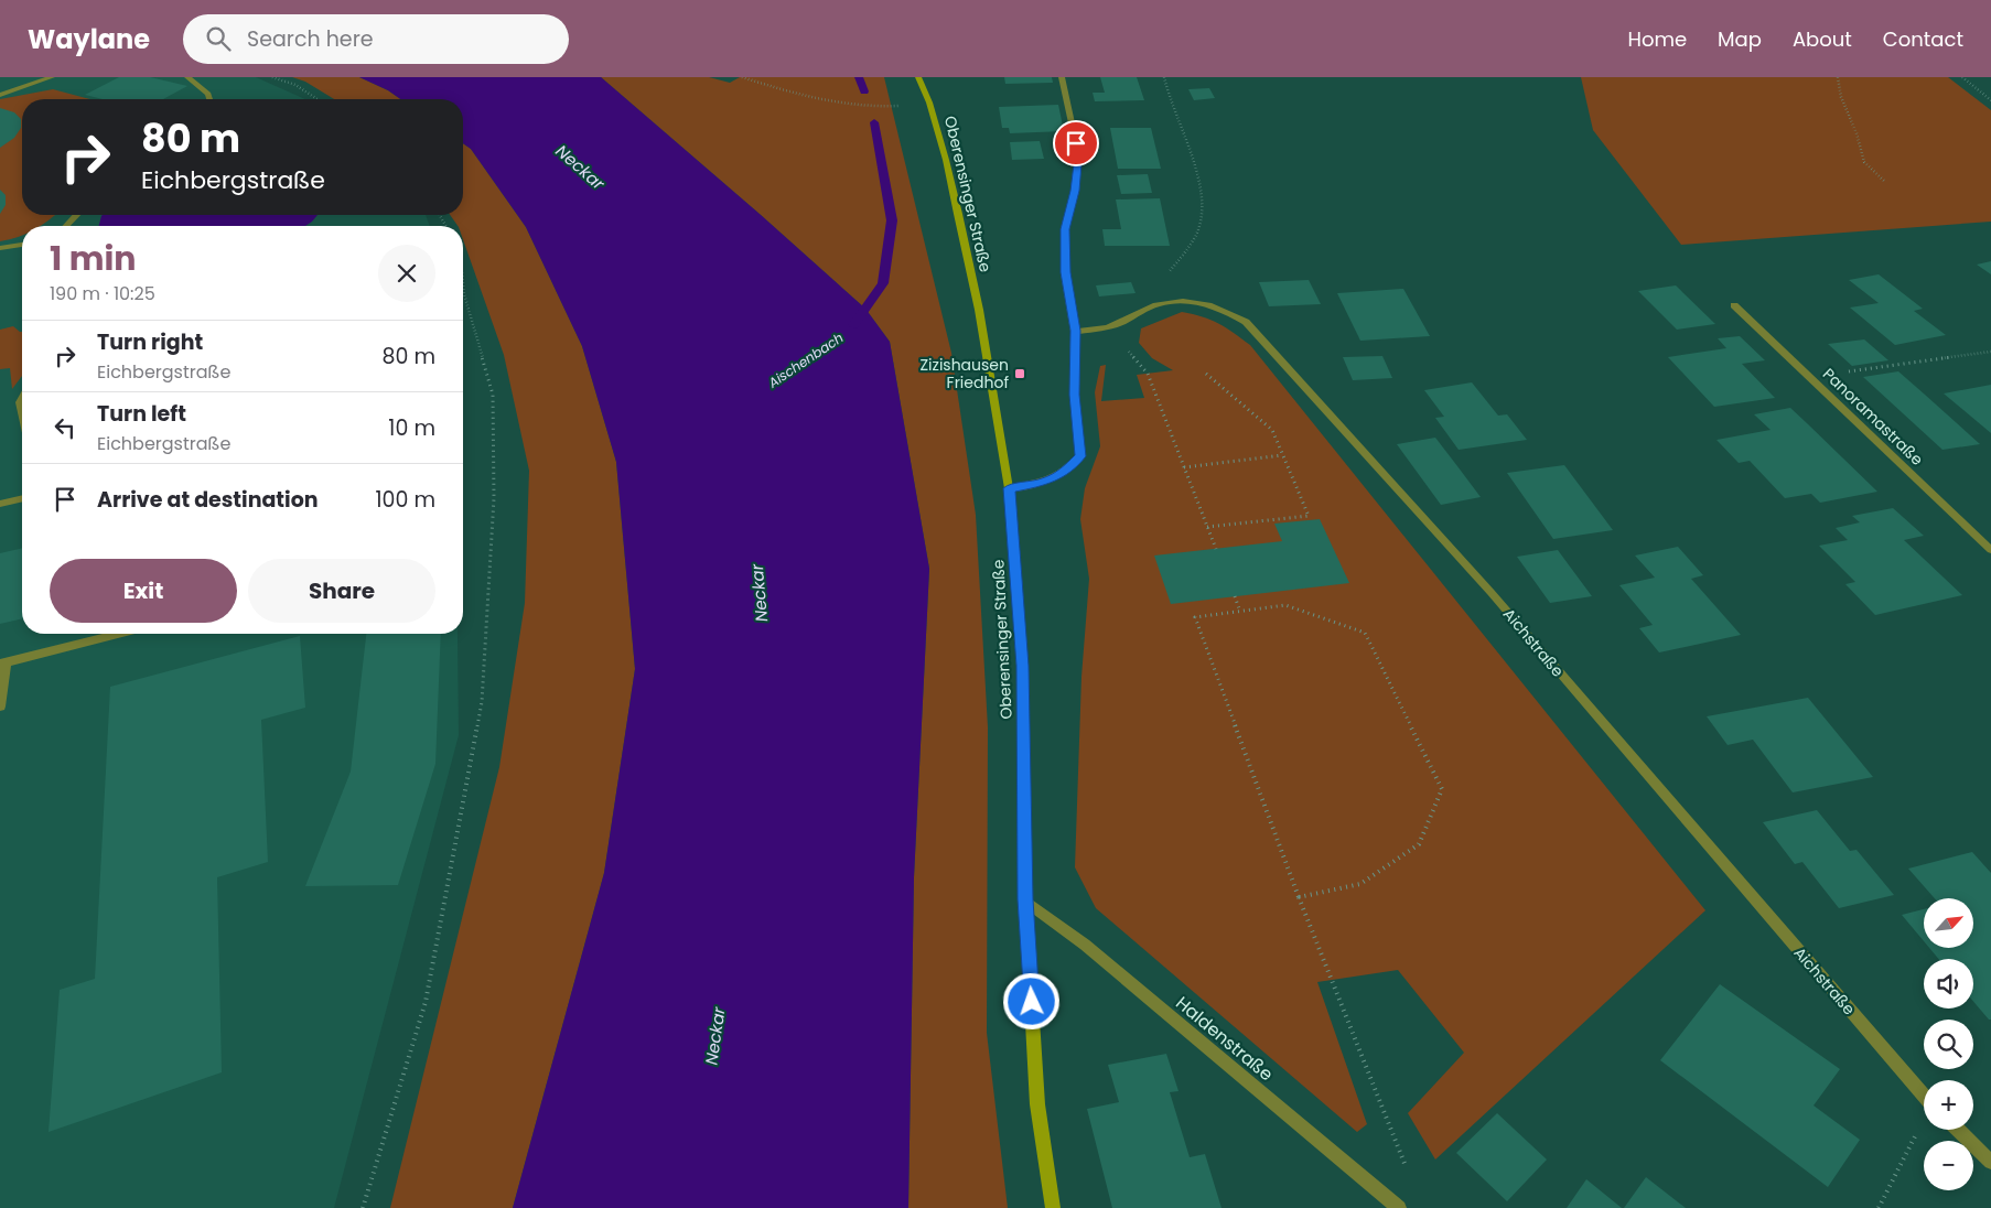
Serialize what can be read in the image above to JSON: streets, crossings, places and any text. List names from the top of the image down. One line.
{"streets":{"street":["Oberensinger Straße","Panoramastraße","Aichstraße","Haldenstraße"]},"crossings":[["Oberensinger Straße","Haldenstraße"]],"water":["Neckar","Aischenbach"],"places":{"transit":["Zizishausen Friedhof"]},"north":"top right","page":{"header":"Waylane","search":"Search here","nav":["Home","Map","About","Contact"],"turn":["80 m","Eichbergstraße"],"heading":["1 min","190 m · 10:25"],"list":[{"name":"Turn right","note":"Eichbergstraße","value":"80 m"},{"name":"Turn left","note":"Eichbergstraße","value":"10 m"},{"name":"Arrive at destination","value":"100 m"}],"buttons":["Exit","Share"],"map_buttons":["+","−"]}}
